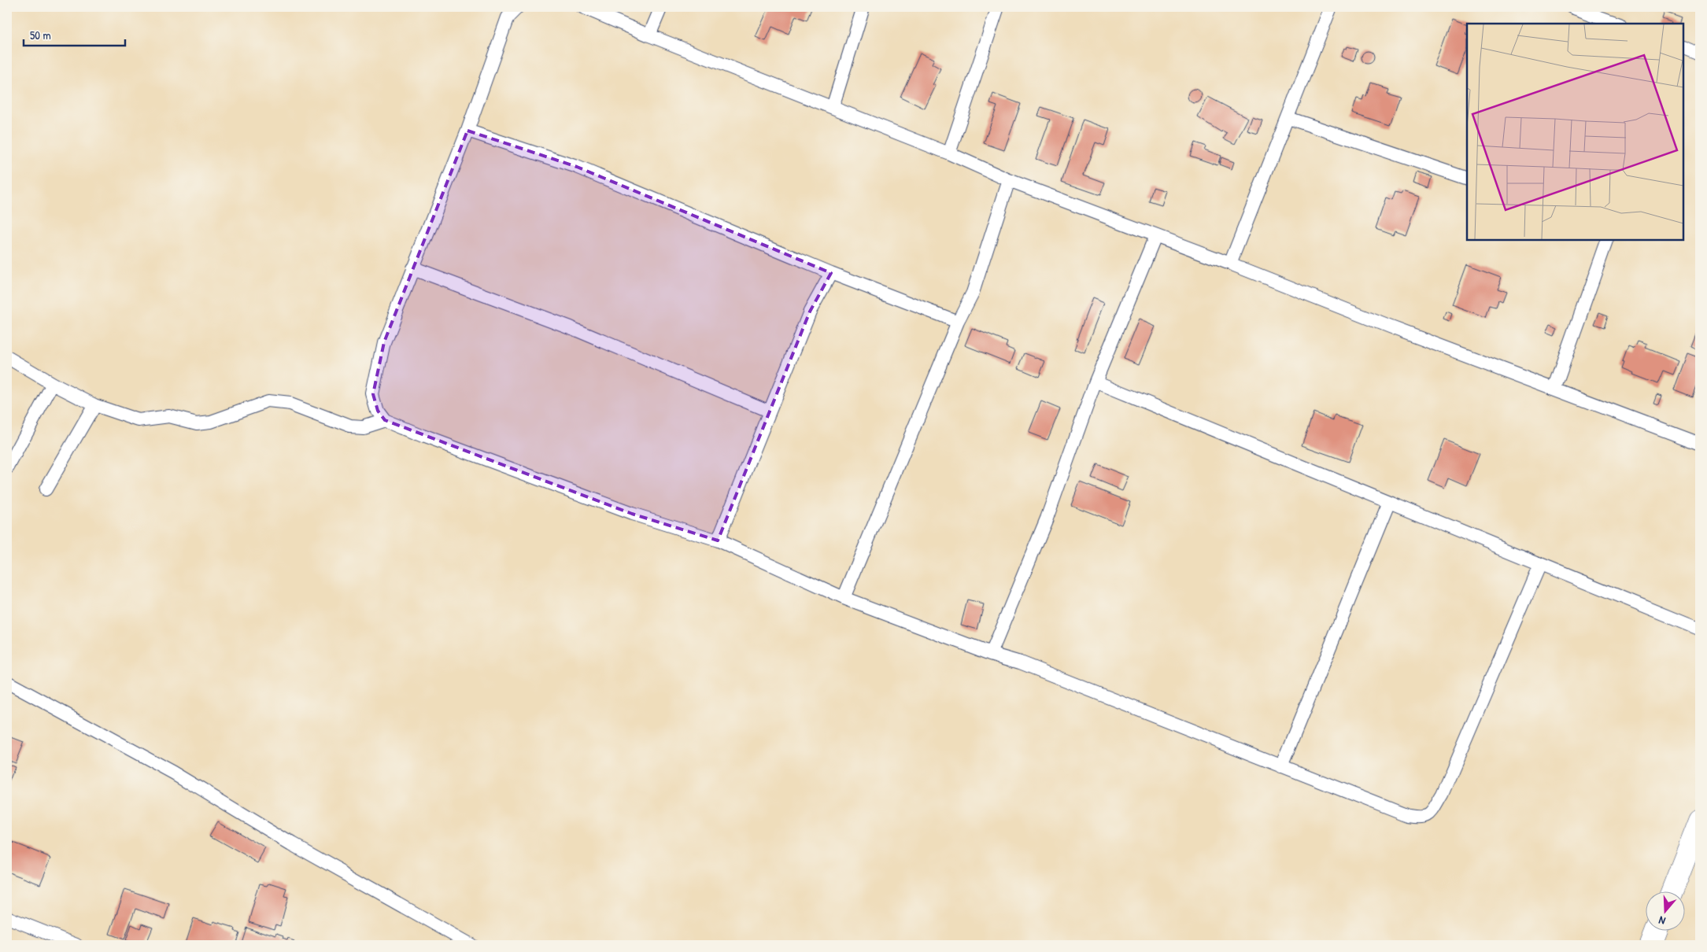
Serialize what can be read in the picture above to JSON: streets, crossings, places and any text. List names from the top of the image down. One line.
{"scale_bar":"50 m","north":"bottom"}
